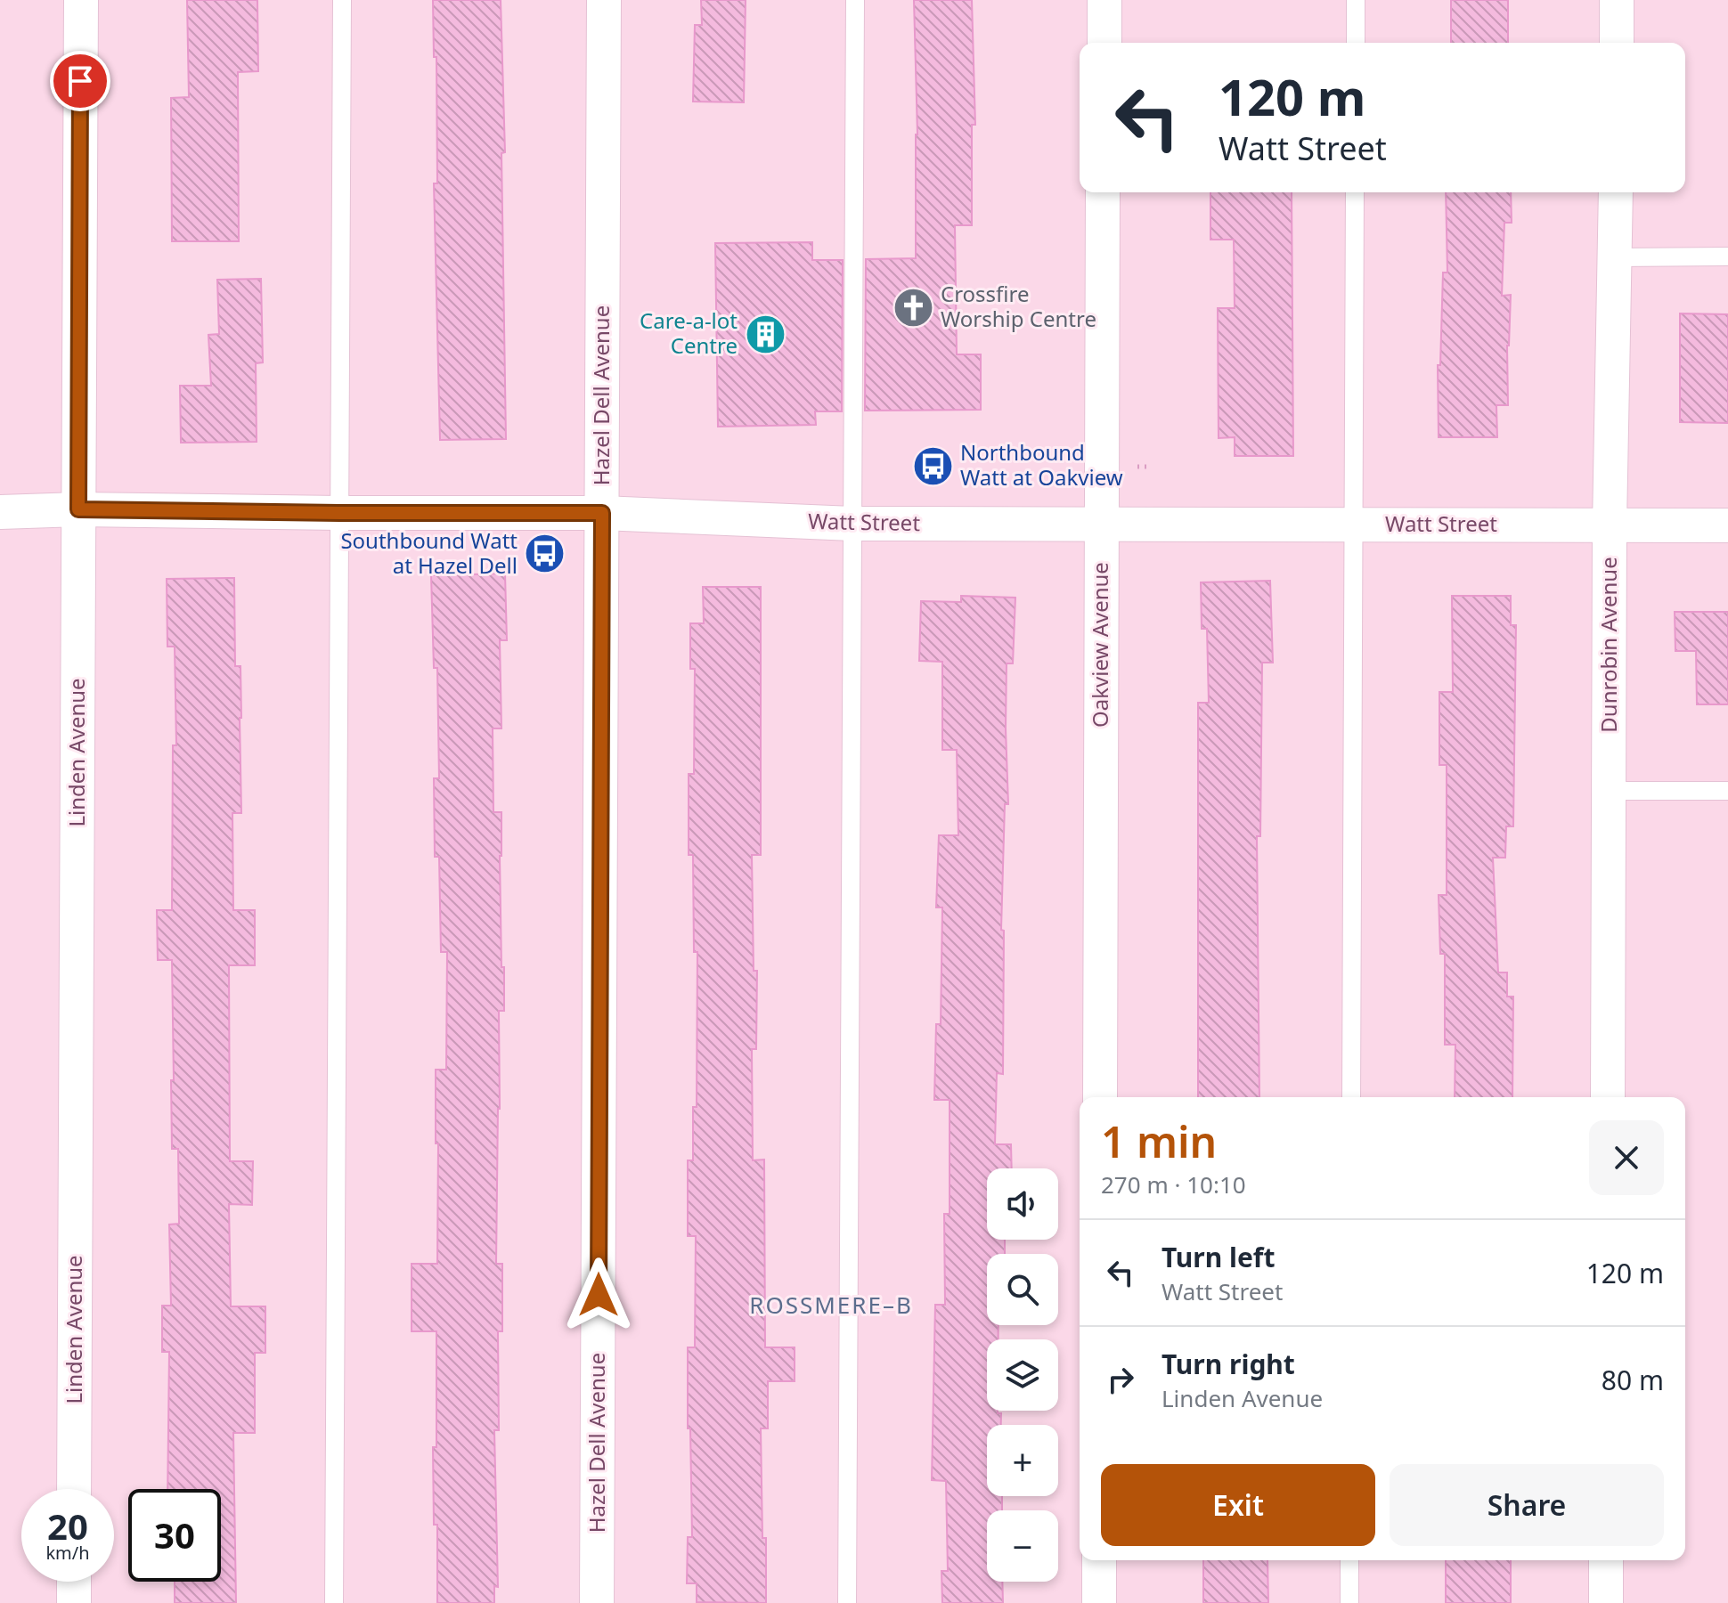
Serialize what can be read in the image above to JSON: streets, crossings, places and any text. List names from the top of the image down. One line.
{"streets":{"street":["Hazel Dell Avenue","Watt Street","Oakview Avenue","Dunrobin Avenue","Linden Avenue"]},"crossings":[["Hazel Dell Avenue","Watt Street"],["Watt Street","Oakview Avenue"],["Watt Street","Dunrobin Avenue"],["Watt Street","Linden Avenue"]],"districts":["ROSSMERE–B"],"places":{"church":["Crossfire Worship Centre"],"building":["Care-a-lot Centre"],"bus stop":["Northbound Watt at Oakview","Southbound Watt at Hazel Dell"]},"page":{"turn":["120 m","Watt Street"],"heading":["1 min","270 m · 10:10"],"map_buttons":["+","−"],"list":[{"name":"Turn left","note":"Watt Street","value":"120 m"},{"name":"Turn right","note":"Linden Avenue","value":"80 m"}],"buttons":["Exit","Share"],"speed":"20 km/h","limit":"30"}}
